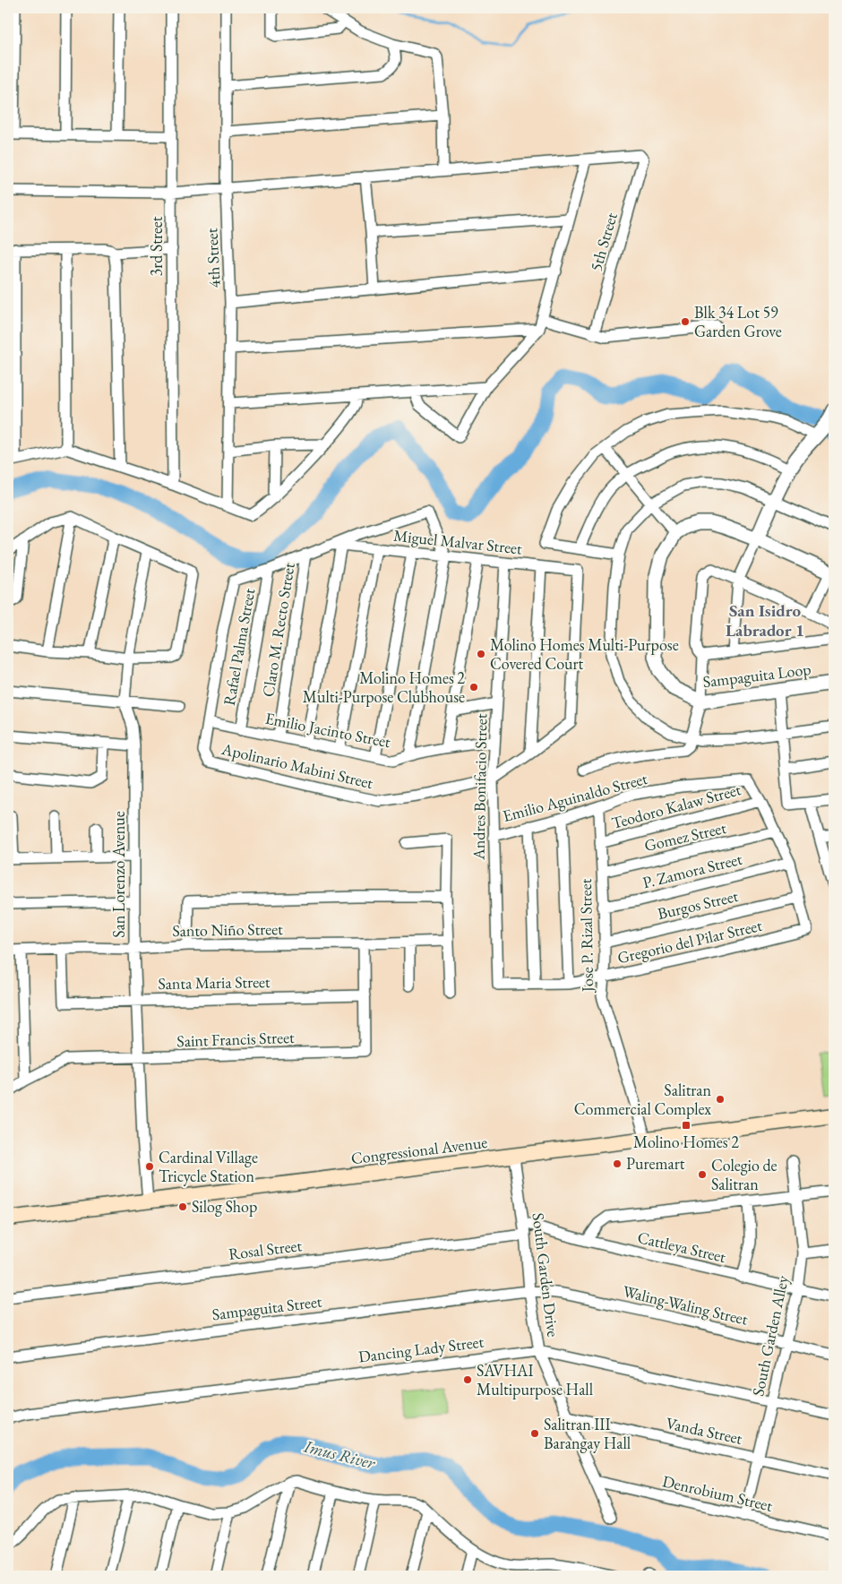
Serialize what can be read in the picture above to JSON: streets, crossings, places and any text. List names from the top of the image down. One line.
{"streets":{"main road":["Congressional Avenue"],"street":["5th Street","3rd Street","4th Street","Miguel Malvar Street","Claro M. Recto Street","Rafael Palma Street","Sampaguita Loop","Emilio Jacinto Street","Apolinario Mabini Street","Andres Bonifacio Street","Emilio Aguinaldo Street","Teodoro Kalaw Street","Gomez Street","P. Zamora Street","San Lorenzo Avenue","Burgos Street","Santo Niño Street","Jose P. Rizal Street","Gregorio del Pilar Street","Santa Maria Street","Saint Francis Street","Cattleya Street","Rosal Street","South Garden Drive","Waling-Waling Street","Sampaguita Street","South Garden Alley","Dancing Lady Street","Vanda Street","Denrobium Street"]},"crossings":[["Miguel Malvar Street","Apolinario Mabini Street"],["Miguel Malvar Street","Andres Bonifacio Street"],["Claro M. Recto Street","Emilio Jacinto Street"],["Rafael Palma Street","Emilio Jacinto Street"],["Rafael Palma Street","Apolinario Mabini Street"],["Emilio Jacinto Street","Apolinario Mabini Street"],["Emilio Jacinto Street","Andres Bonifacio Street"],["Apolinario Mabini Street","Andres Bonifacio Street"],["Andres Bonifacio Street","Emilio Aguinaldo Street"],["Andres Bonifacio Street","Gregorio del Pilar Street"],["Emilio Aguinaldo Street","Teodoro Kalaw Street"],["Emilio Aguinaldo Street","Jose P. Rizal Street"],["Teodoro Kalaw Street","Jose P. Rizal Street"],["Gomez Street","Jose P. Rizal Street"],["P. Zamora Street","Jose P. Rizal Street"],["San Lorenzo Avenue","Santo Niño Street"],["San Lorenzo Avenue","Santa Maria Street"],["San Lorenzo Avenue","Saint Francis Street"],["San Lorenzo Avenue","Congressional Avenue"],["Burgos Street","Jose P. Rizal Street"],["Burgos Street","Gregorio del Pilar Street"],["Santo Niño Street","Santa Maria Street"],["Santo Niño Street","Saint Francis Street"],["Jose P. Rizal Street","Gregorio del Pilar Street"],["Jose P. Rizal Street","Congressional Avenue"],["Santa Maria Street","Saint Francis Street"],["Congressional Avenue","South Garden Drive"],["Cattleya Street","South Garden Drive"],["Cattleya Street","South Garden Alley"],["Rosal Street","South Garden Drive"],["South Garden Drive","Waling-Waling Street"],["South Garden Drive","Sampaguita Street"],["South Garden Drive","Dancing Lady Street"],["South Garden Drive","Vanda Street"],["South Garden Drive","Denrobium Street"],["Waling-Waling Street","Sampaguita Street"],["Waling-Waling Street","South Garden Alley"],["South Garden Alley","Dancing Lady Street"],["South Garden Alley","Vanda Street"],["South Garden Alley","Denrobium Street"]],"districts":["San Isidro Labrador 1"],"water":["Imus River"],"places":{"other":["Blk 34 Lot 59 Garden Grove","Molino Homes Multi-Purpose Covered Court","Molino Homes 2 Multi-Purpose Clubhouse","Salitran Commercial Complex","Puremart","Cardinal Village Tricycle Station","Colegio de Salitran","Silog Shop","SAVHAI Multipurpose Hall","Salitran III Barangay Hall"],"transit":["Molino Homes 2"]}}
